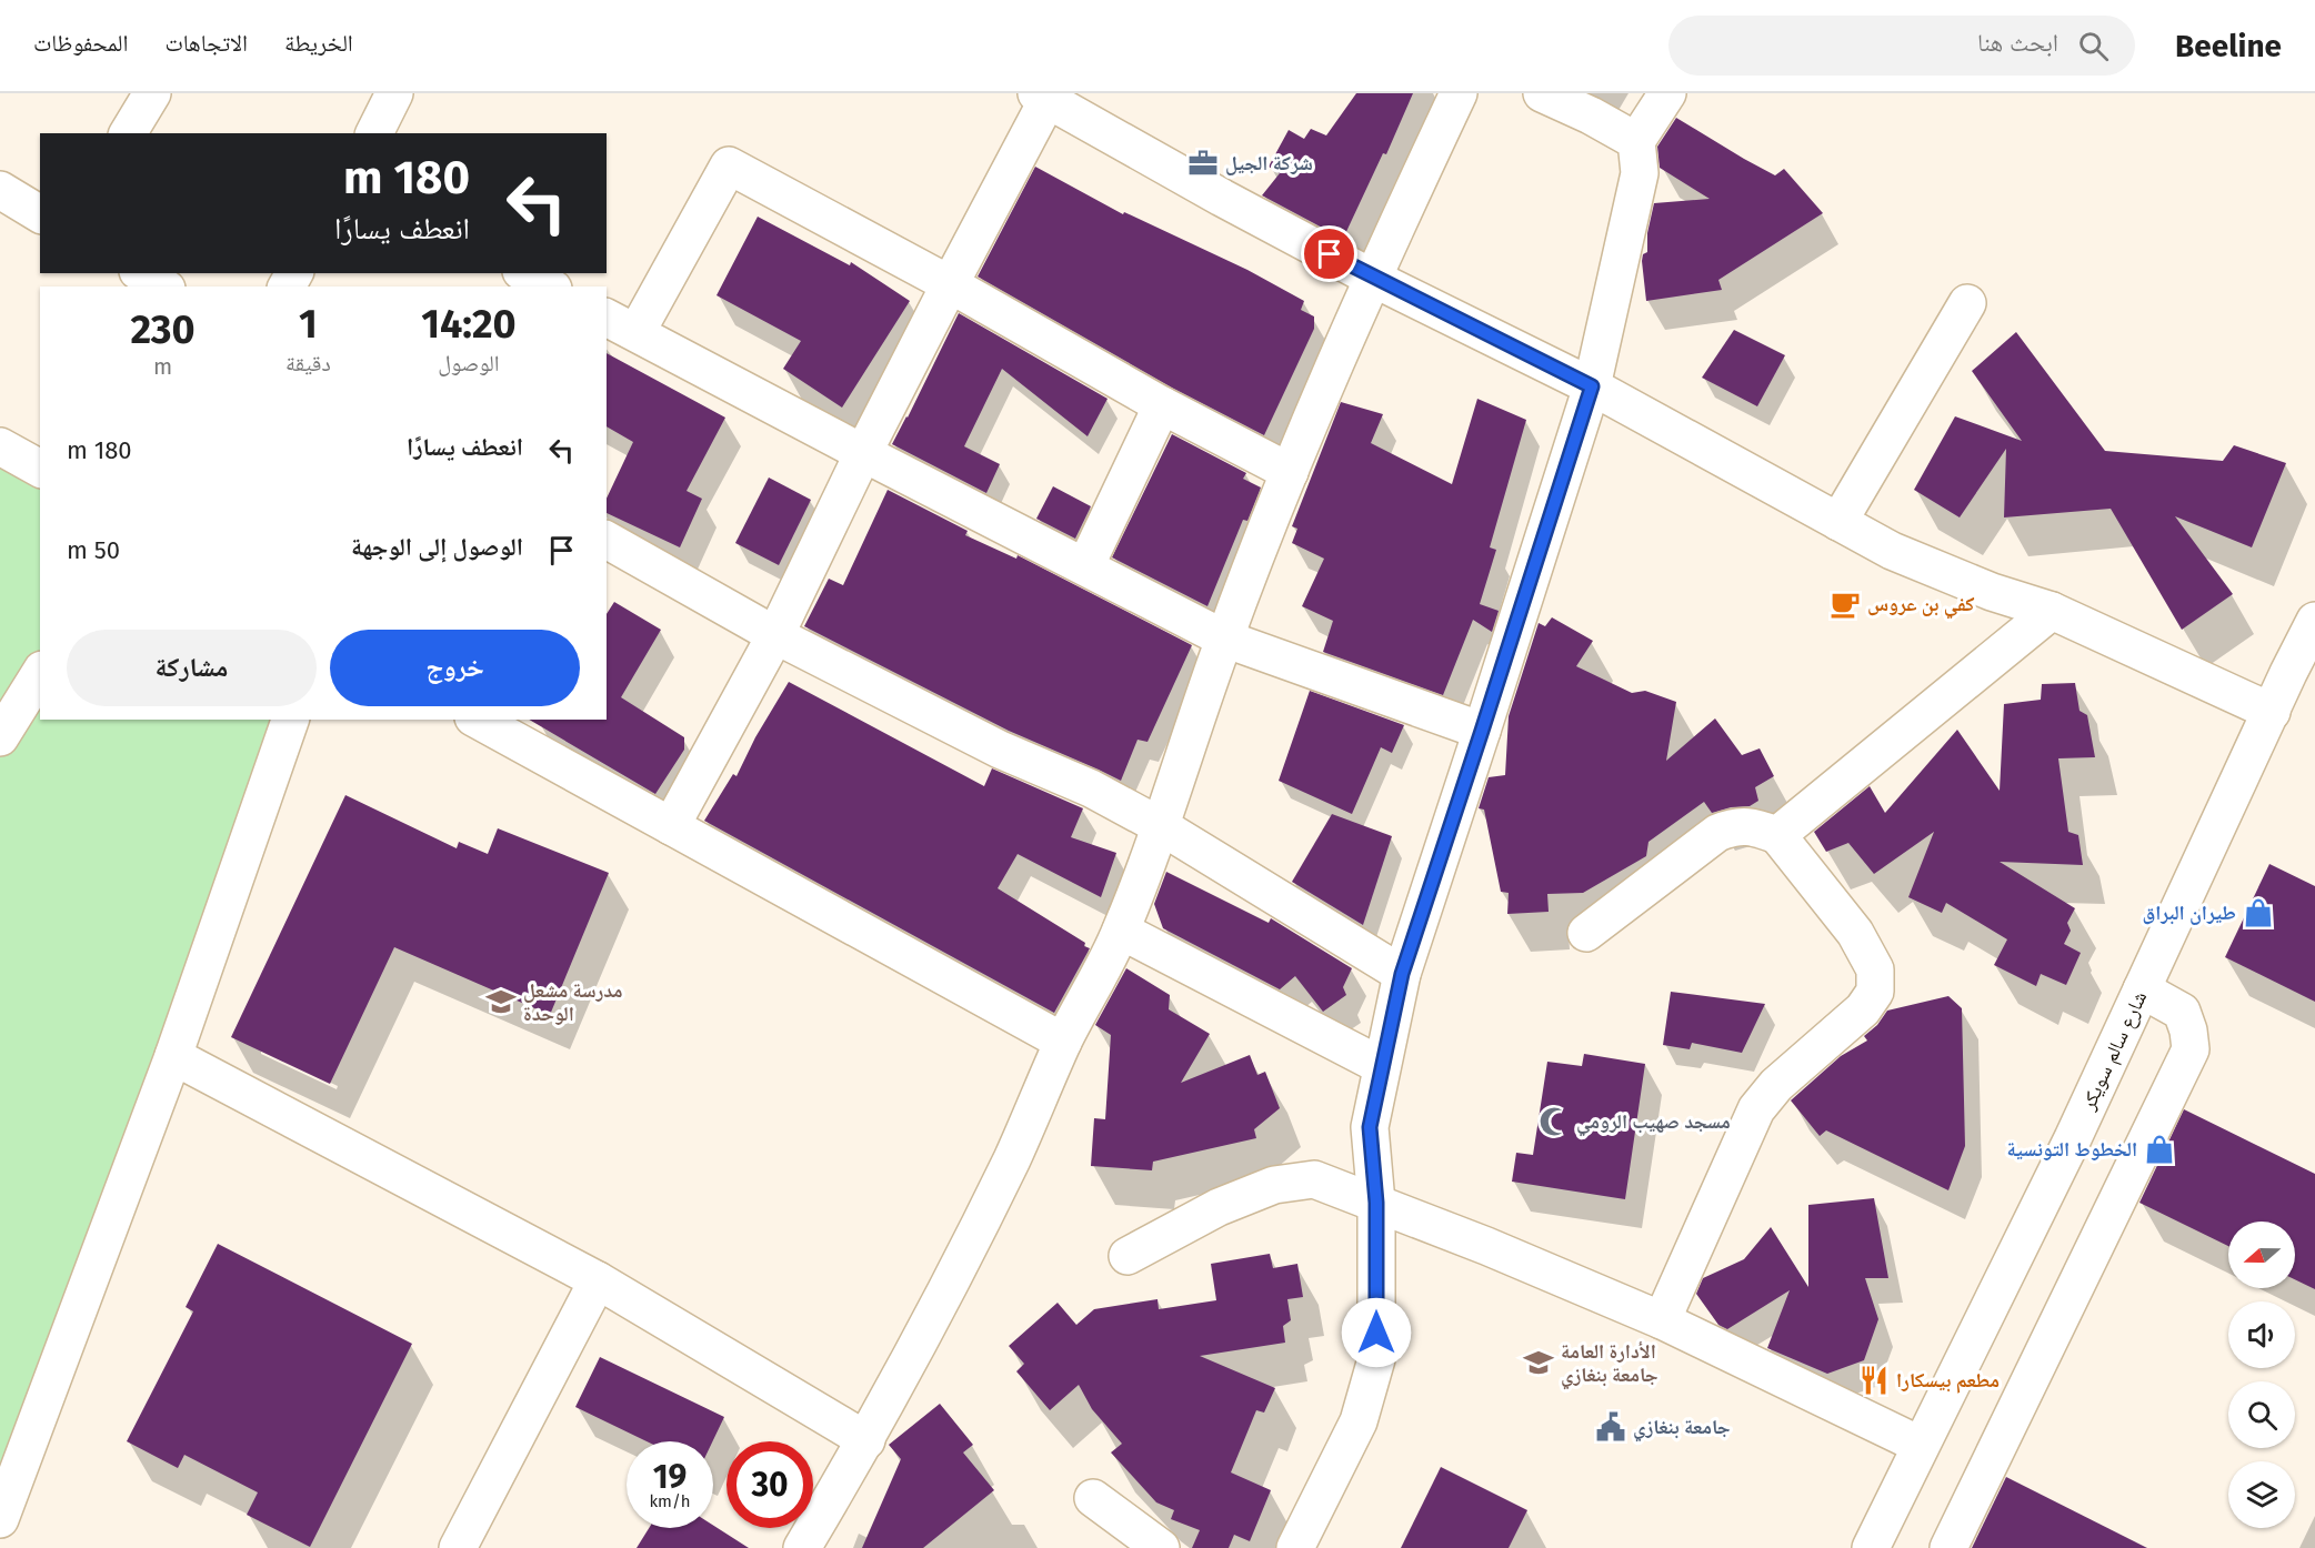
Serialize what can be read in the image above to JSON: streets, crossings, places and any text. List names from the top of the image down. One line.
{"streets":{"street":["شارع سالم سويكر"]},"places":{"office":["شركة الجيل"],"cafe":["كفي بن عروس"],"shop":["طيران البراق","الخطوط التونسية"],"school or university":["مدرسة مشعل الوحدة","الأدارة العامة جامعة بنغازي"],"mosque":["مسجد صهيب الرومي"],"restaurant":["مطعم بيسكارا"],"public building":["جامعة بنغازي"]},"north":"left","page":{"header":"Beeline","search":"ابحث هنا","nav":["الخريطة","الاتجاهات","المحفوظات"],"turn":["180 m","انعطف يسارًا"],"eta":["14:20","الوصول","1","دقيقة","230","m"],"list":[{"name":"انعطف يسارًا","value":"180 m"},{"name":"الوصول إلى الوجهة","value":"50 m"}],"buttons":["خروج","مشاركة"],"speed":"19 km/h","limit":"30"}}
